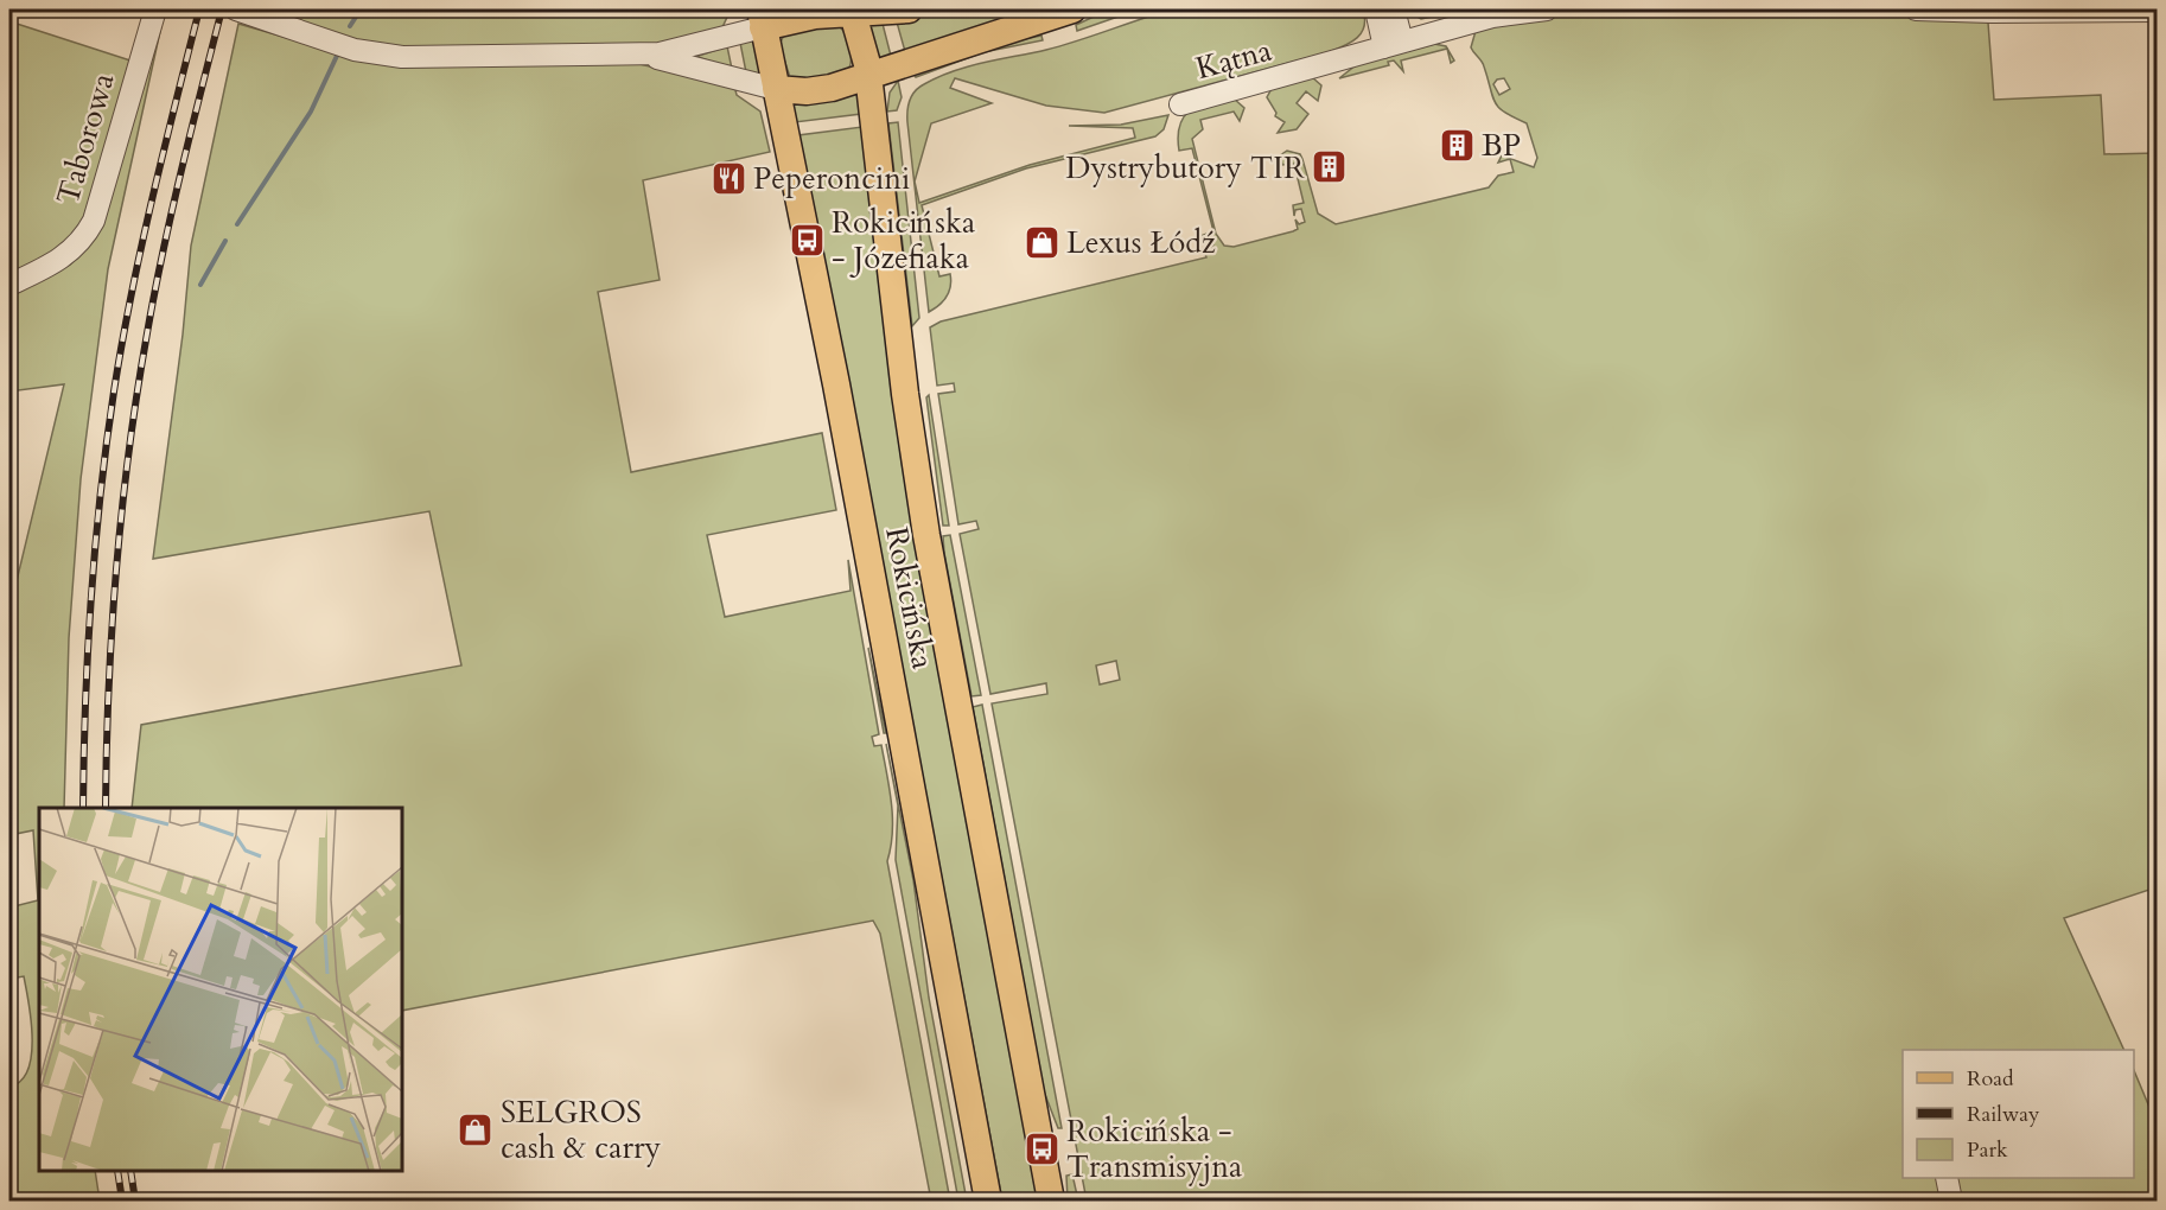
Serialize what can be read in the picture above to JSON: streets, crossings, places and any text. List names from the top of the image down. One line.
{"streets":{"main road":["Rokicińska"],"street":["Kątna","Taborowa"]},"places":{"building":["BP","Dystrybutory TIR"],"restaurant":["Peperoncini"],"bus stop":["Rokicińska - Józefiaka","Rokicińska - Transmisyjna"],"shop":["Lexus Łódź","SELGROS cash & carry"]},"legend":["Road","Railway","Park"]}
